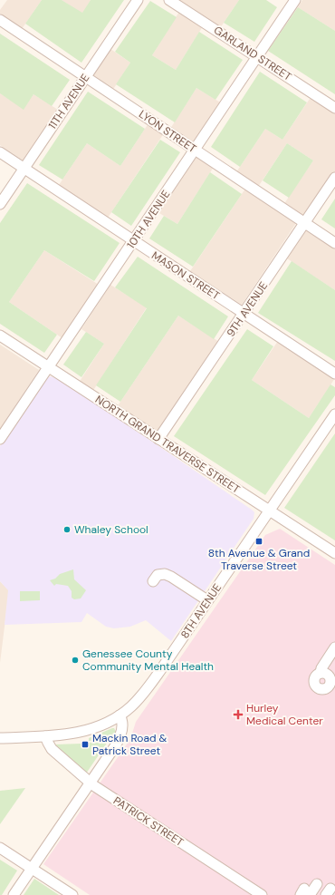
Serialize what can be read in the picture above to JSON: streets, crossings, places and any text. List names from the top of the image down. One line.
{"streets":{"street":["GARLAND STREET","11TH AVENUE","LYON STREET","10TH AVENUE","MASON STREET","9TH AVENUE","NORTH GRAND TRAVERSE STREET","8TH AVENUE","PATRICK STREET"]},"crossings":[["GARLAND STREET","10TH AVENUE"],["11TH AVENUE","LYON STREET"],["11TH AVENUE","MASON STREET"],["LYON STREET","10TH AVENUE"],["LYON STREET","9TH AVENUE"],["10TH AVENUE","MASON STREET"],["10TH AVENUE","NORTH GRAND TRAVERSE STREET"],["MASON STREET","9TH AVENUE"],["9TH AVENUE","NORTH GRAND TRAVERSE STREET"],["NORTH GRAND TRAVERSE STREET","8TH AVENUE"],["8TH AVENUE","PATRICK STREET"]],"places":{"other":["Whaley School","Genessee County Community Mental Health"],"transit":["8th Avenue & Grand Traverse Street","Mackin Road & Patrick Street"],"health":["Hurley Medical Center"]}}
